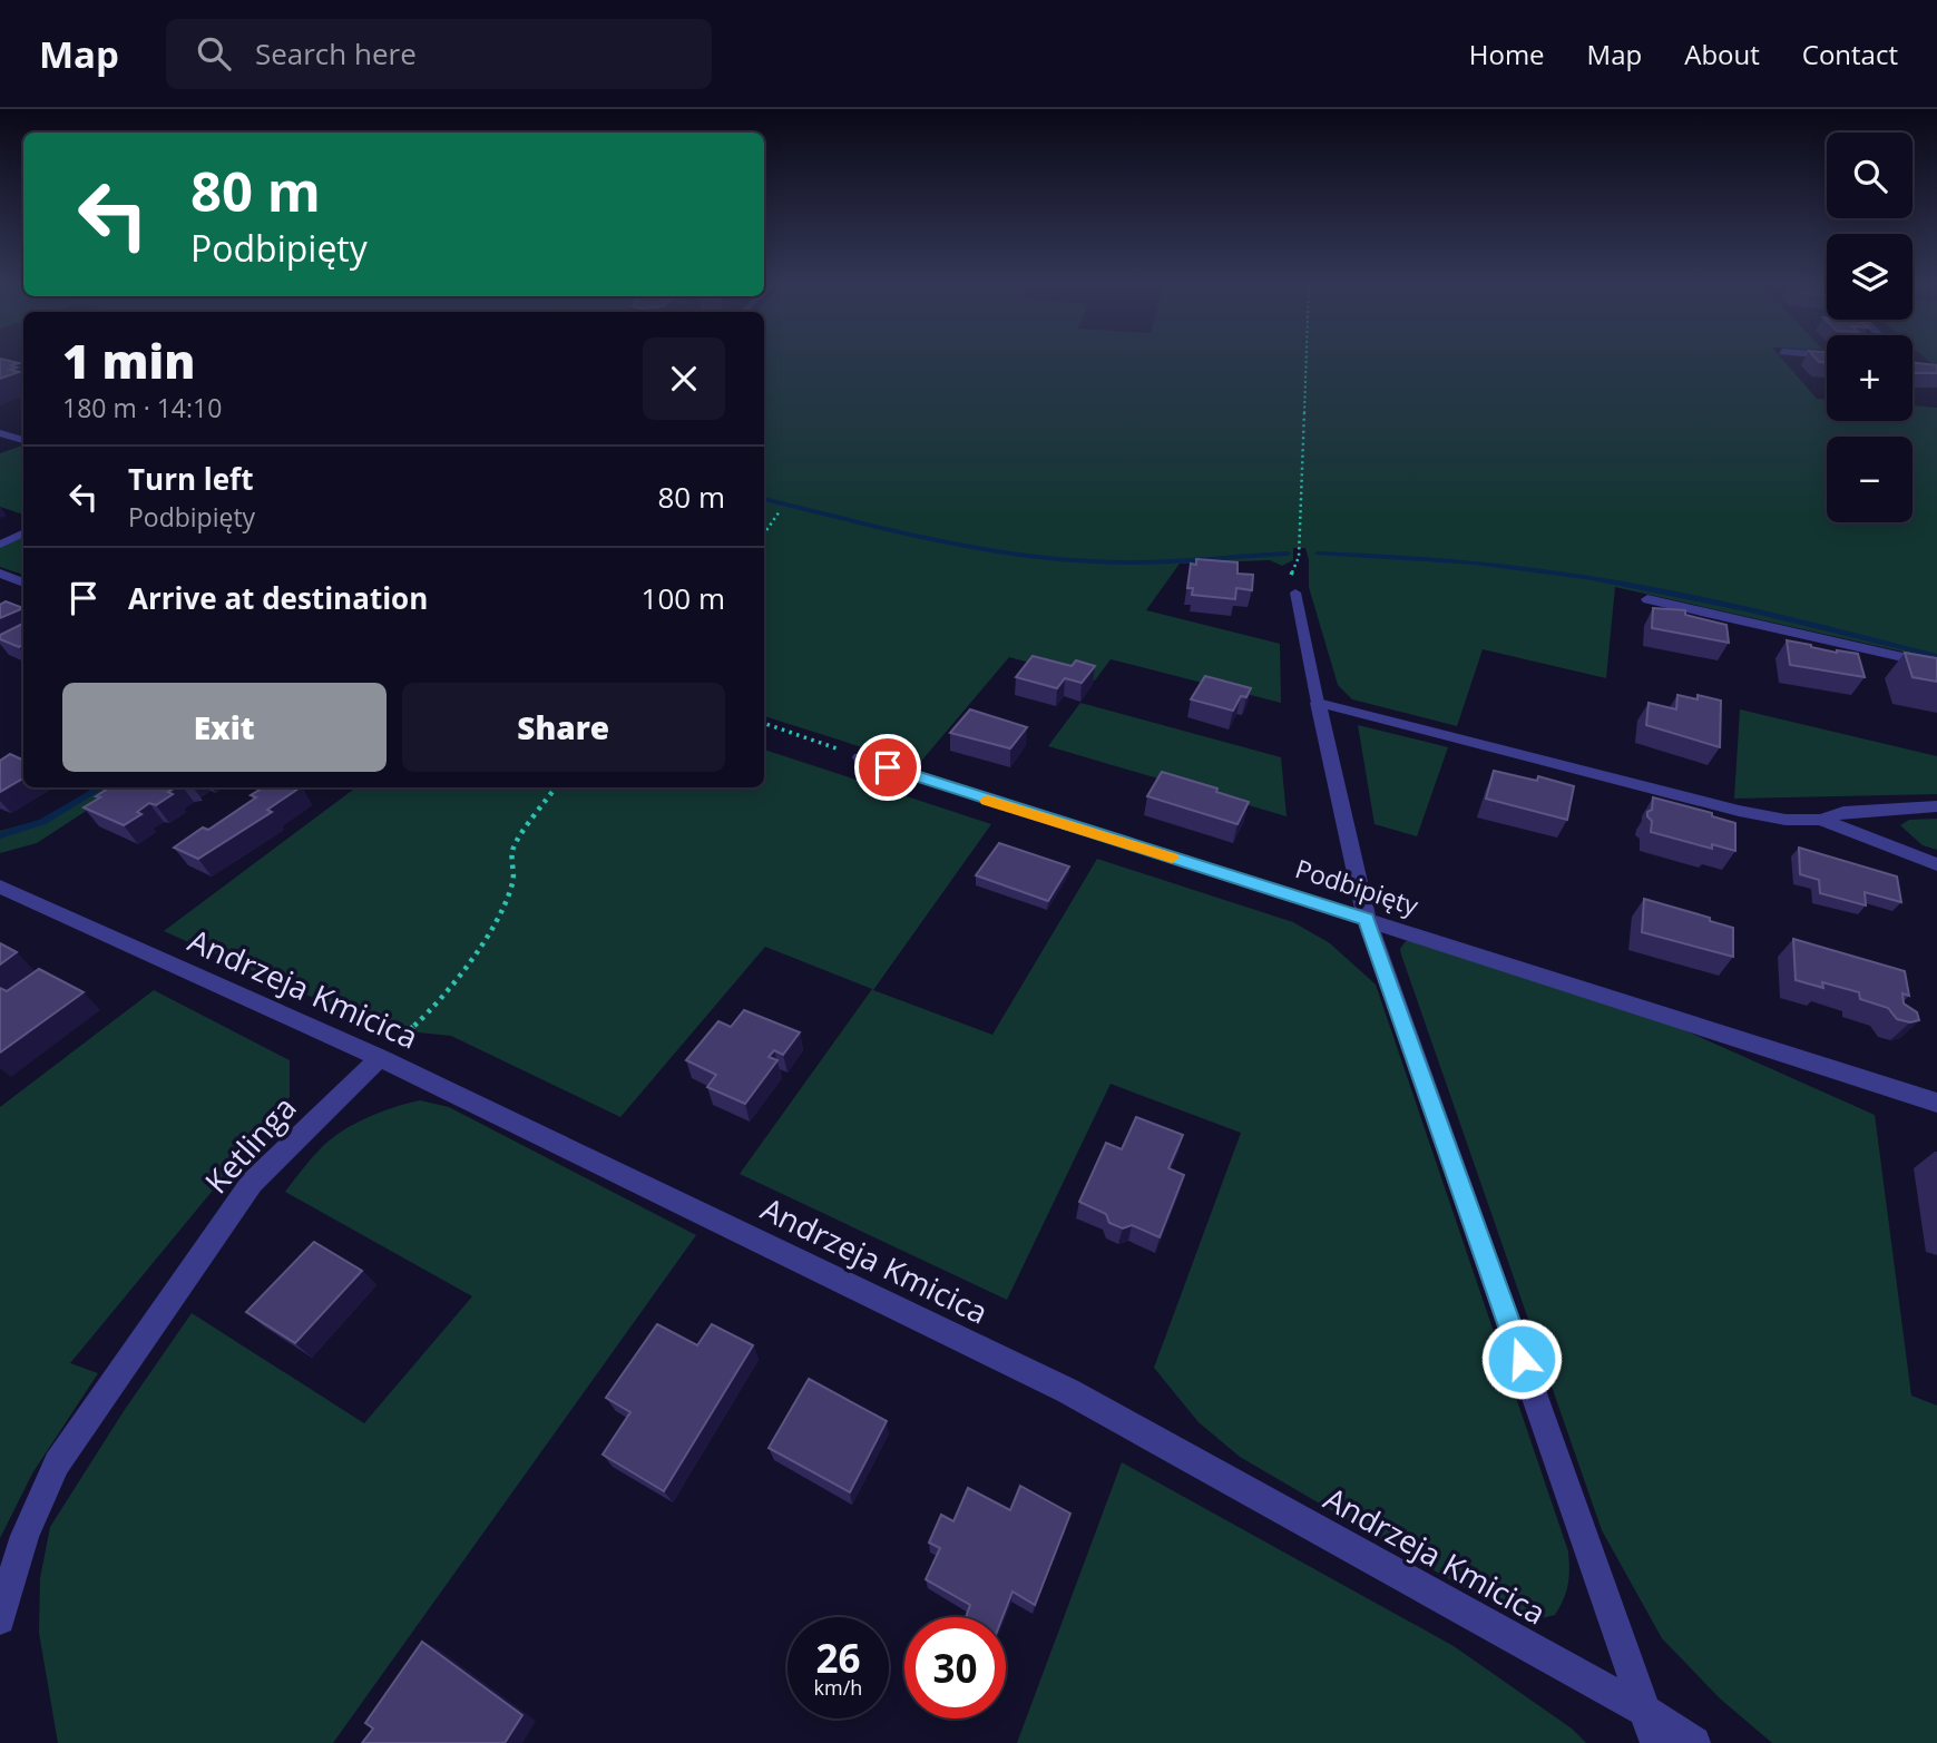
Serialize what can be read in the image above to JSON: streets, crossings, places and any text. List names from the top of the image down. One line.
{"streets":{"street":["Podbipięty","Andrzeja Kmicica","Ketlinga"]},"crossings":[["Andrzeja Kmicica","Ketlinga"]],"page":{"header":"Map","search":"Search here","nav":["Home","Map","About","Contact"],"map_buttons":["+","−"],"turn":["80 m","Podbipięty"],"heading":["1 min","180 m · 14:10"],"list":[{"name":"Turn left","note":"Podbipięty","value":"80 m"},{"name":"Arrive at destination","value":"100 m"}],"buttons":["Exit","Share"],"speed":"26 km/h","limit":"30"}}
